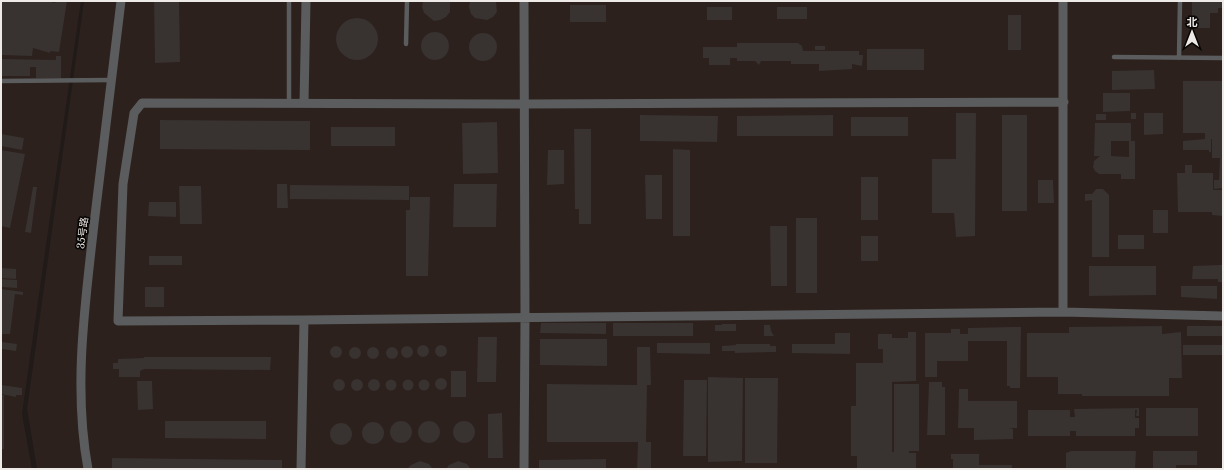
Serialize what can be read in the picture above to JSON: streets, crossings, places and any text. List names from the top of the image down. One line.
{"streets":{"street":["35号路"]},"north":"top"}
